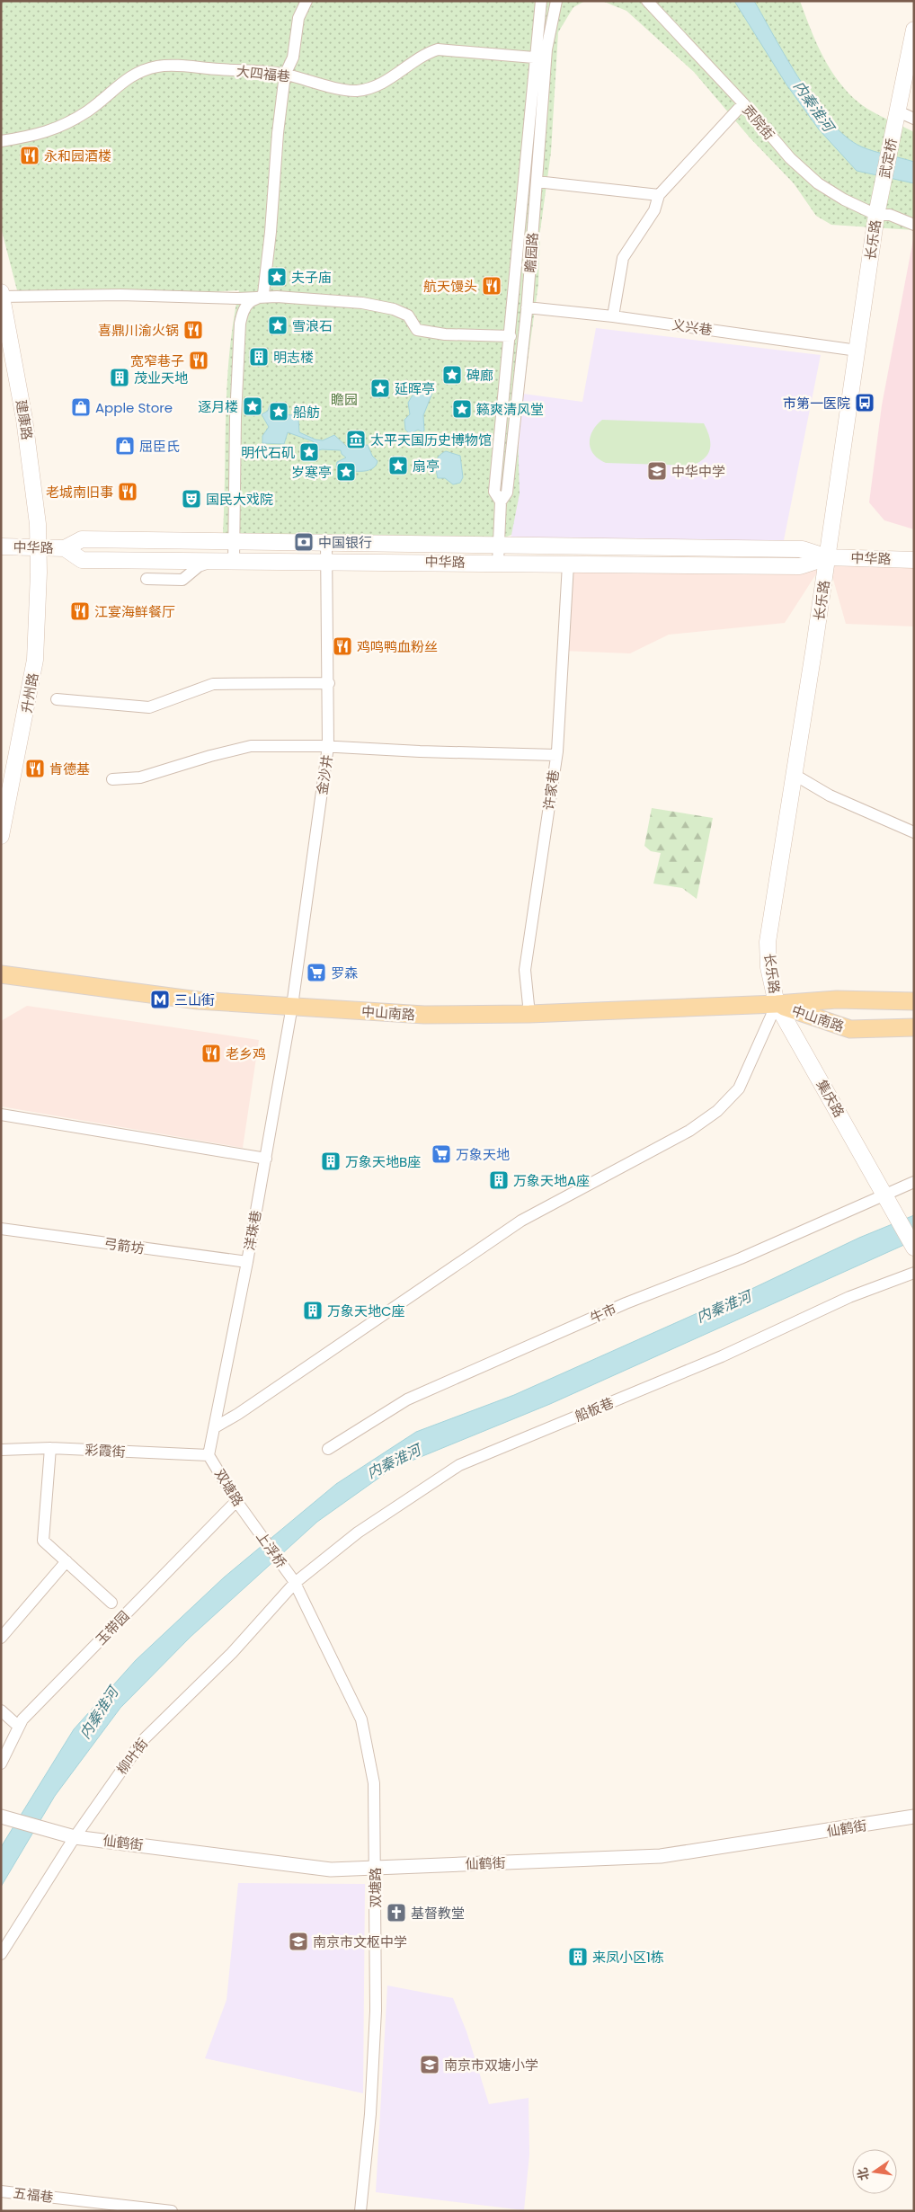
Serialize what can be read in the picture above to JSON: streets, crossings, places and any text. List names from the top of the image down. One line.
{"streets":{"main road":["武定桥","长乐路","建康路","中华路","升州路","中山南路","集庆路"],"street":["大四福巷","贡院街","瞻园路","义兴巷","金沙井","许家巷","洋珠巷","弓箭坊","牛市","船板巷","彩霞街","双塘路","上浮桥","玉带园","柳叶街","仙鹤街","五福巷"]},"crossings":[["大四福巷","瞻园路"],["贡院街","长乐路"],["武定桥","长乐路"],["长乐路","义兴巷"],["长乐路","中华路"],["长乐路","中山南路"],["长乐路","集庆路"],["瞻园路","义兴巷"],["瞻园路","中华路"],["建康路","中华路"],["建康路","升州路"],["中华路","升州路"],["中华路","金沙井"],["中华路","许家巷"],["金沙井","中山南路"],["金沙井","洋珠巷"],["许家巷","中山南路"],["中山南路","集庆路"],["中山南路","洋珠巷"],["集庆路","牛市"],["洋珠巷","弓箭坊"],["洋珠巷","彩霞街"],["洋珠巷","双塘路"],["船板巷","双塘路"],["船板巷","上浮桥"],["船板巷","柳叶街"],["彩霞街","双塘路"],["双塘路","上浮桥"],["双塘路","玉带园"],["双塘路","柳叶街"],["双塘路","仙鹤街"],["上浮桥","柳叶街"],["柳叶街","仙鹤街"]],"water":["内秦淮河"],"parks":["瞻园"],"places":{"restaurant":["永和园酒楼","航天馒头","喜鼎川渝火锅","宽窄巷子","老城南旧事","江宴海鲜餐厅","鸡鸣鸭血粉丝","肯德基","老乡鸡"],"place":["夫子庙","雪浪石","碑廊","延晖亭","逐月楼","籁爽清风堂","船舫","明代石矶","扇亭","岁寒亭"],"building":["明志楼","茂业天地","万象天地B座","万象天地A座","万象天地C座","来凤小区1栋"],"bus stop":["市第一医院"],"shop":["Apple Store","屈臣氏"],"museum":["太平天国历史博物馆"],"school or university":["中华中学","南京市文枢中学","南京市双塘小学"],"theatre":["国民大戏院"],"bank":["中国银行"],"supermarket":["罗森","万象天地"],"metro station":["三山街"],"church":["基督教堂"]},"north":"left"}
